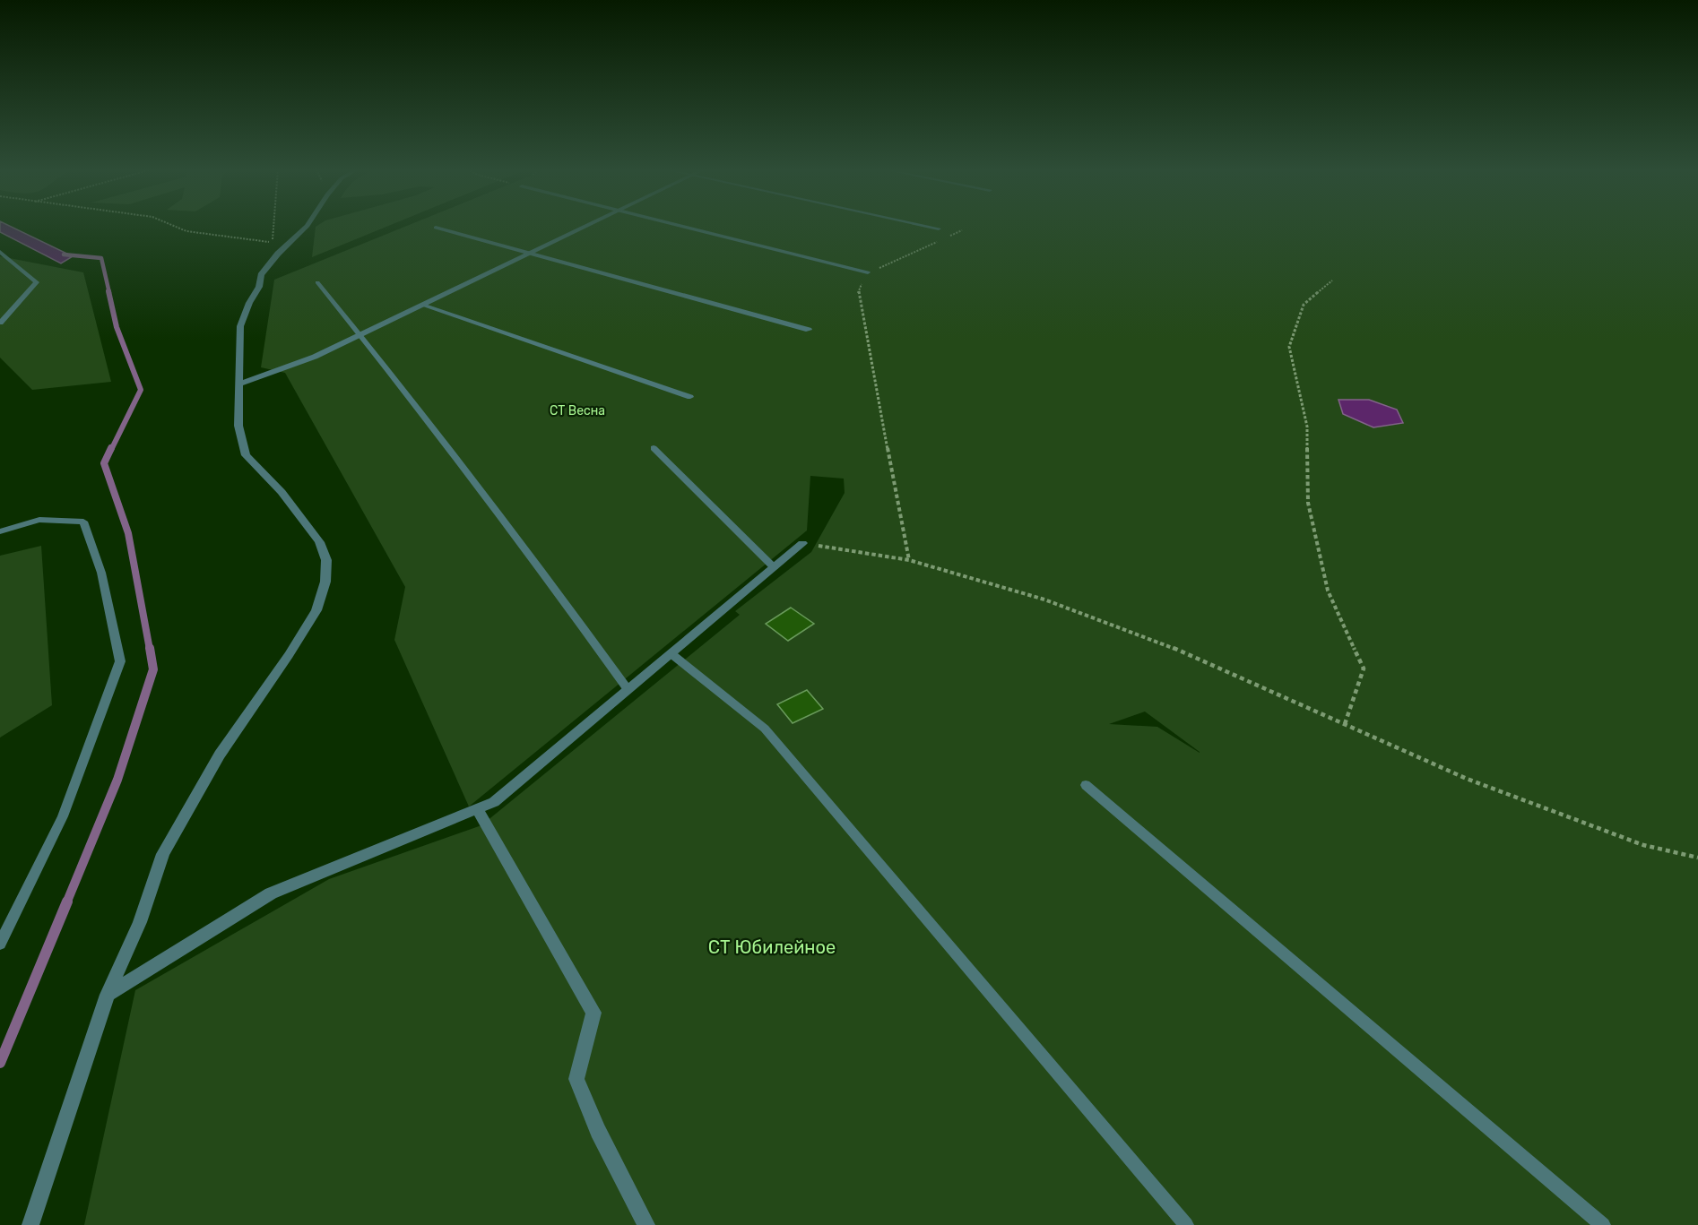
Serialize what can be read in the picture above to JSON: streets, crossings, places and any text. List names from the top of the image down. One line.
{"parks":["СТ Весна","СТ Юбилейное"]}
